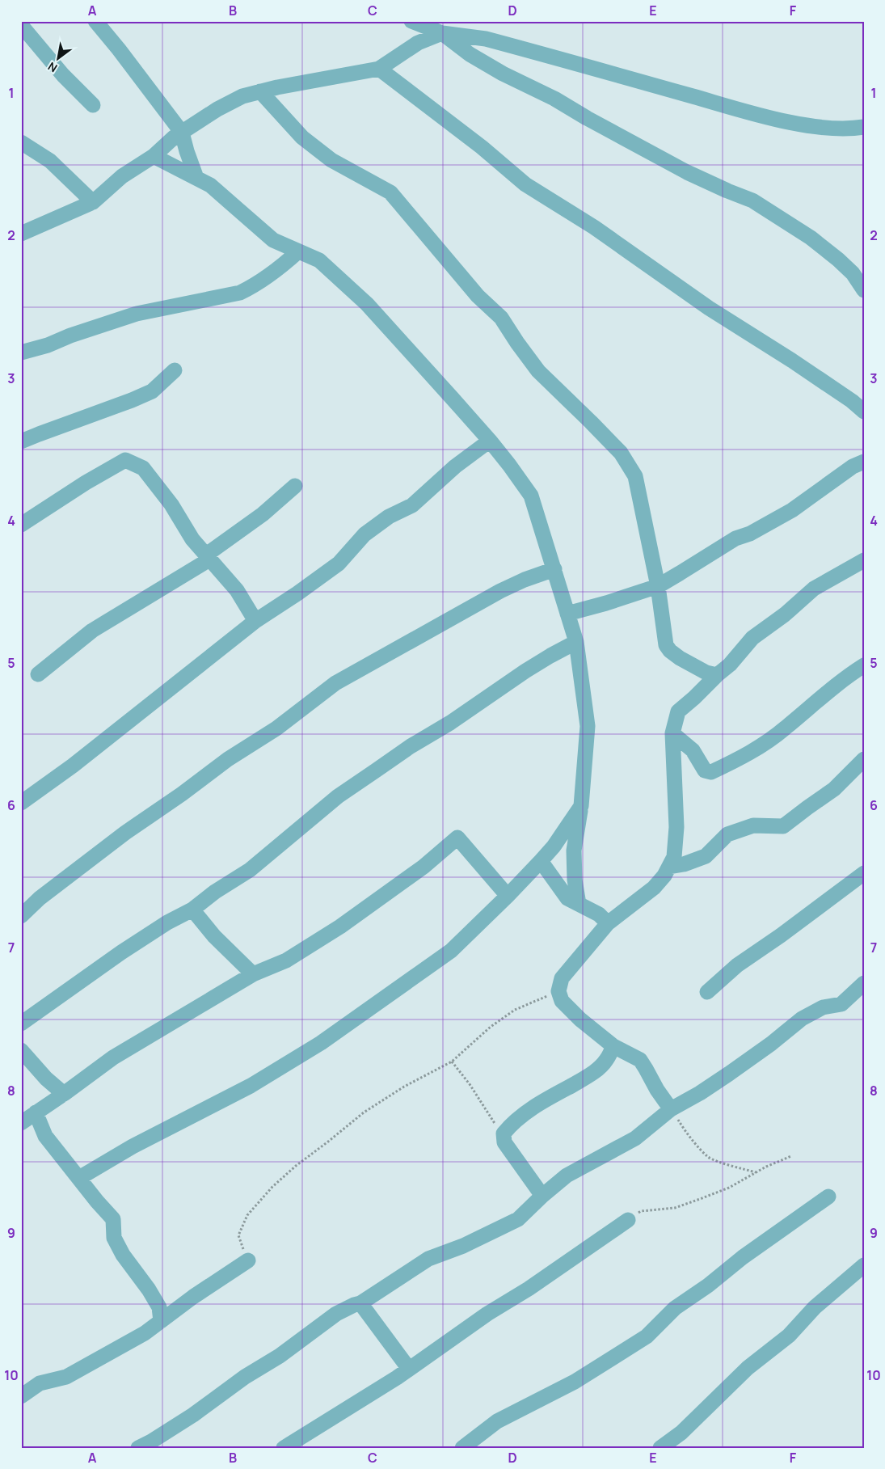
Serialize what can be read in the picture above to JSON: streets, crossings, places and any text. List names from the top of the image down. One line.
{"north":"bottom left","grid":{"columns":["A","B","C","D","E","F"],"rows":["1","2","3","4","5","6","7","8","9","10"]}}
